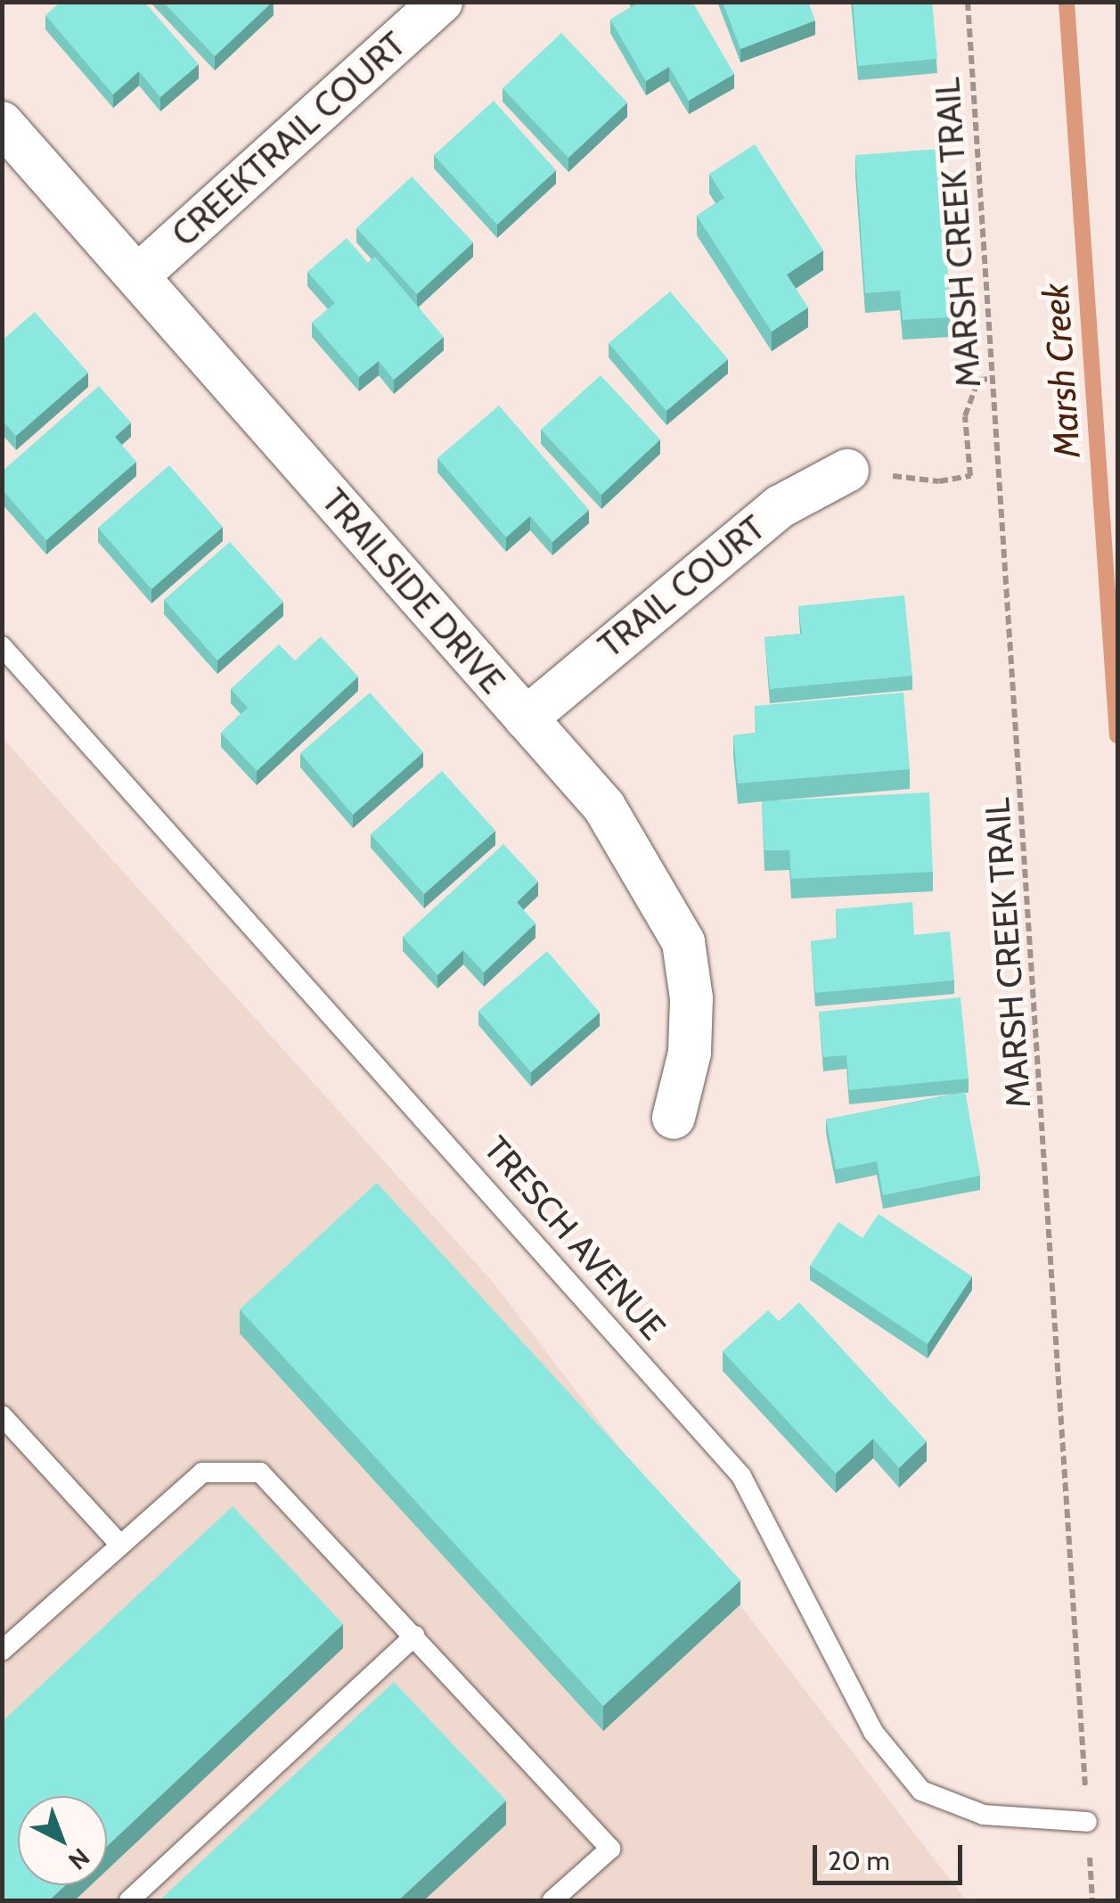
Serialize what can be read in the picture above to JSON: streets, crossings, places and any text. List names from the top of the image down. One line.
{"streets":{"street":["CREEKTRAIL COURT","TRAIL COURT","TRAILSIDE DRIVE"],"lane":["TRESCH AVENUE"],"path":["MARSH CREEK TRAIL"]},"crossings":[["CREEKTRAIL COURT","TRAILSIDE DRIVE"],["MARSH CREEK TRAIL","TRESCH AVENUE"],["TRAIL COURT","TRAILSIDE DRIVE"]],"water":["Marsh Creek"],"scale_bar":"20 m","north":"bottom right"}
